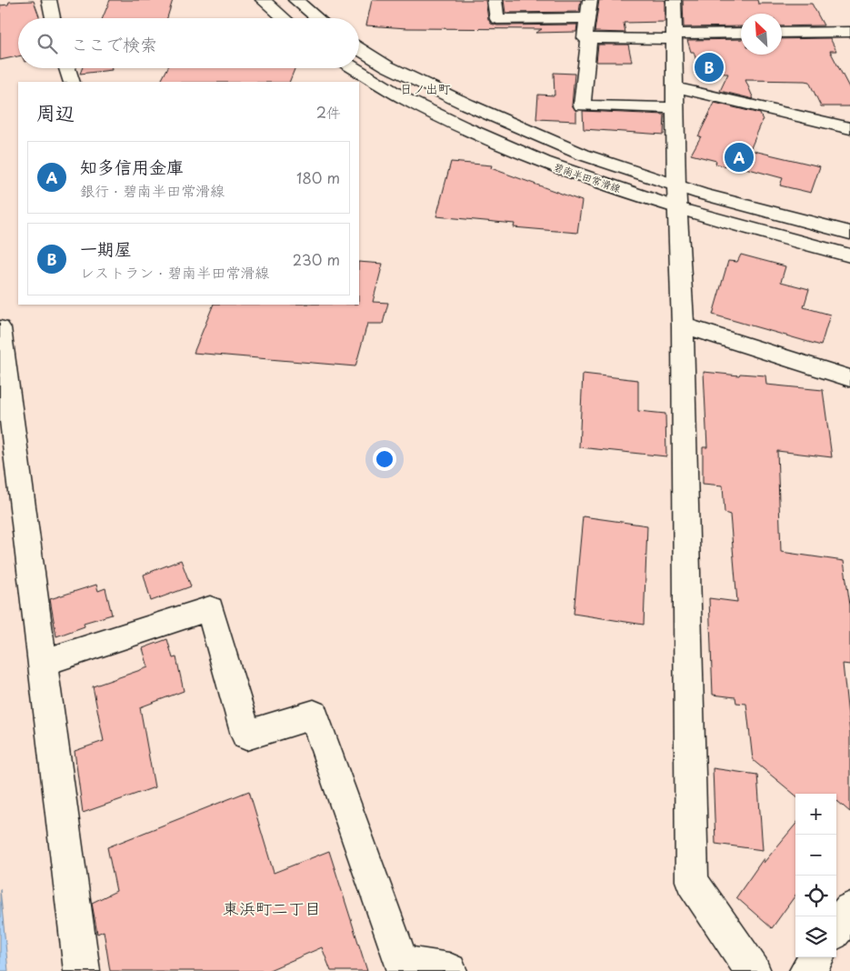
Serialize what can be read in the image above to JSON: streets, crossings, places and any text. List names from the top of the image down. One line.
{"streets":{"street":["碧南半田常滑線"]},"districts":["日ノ出町","東浜町二丁目"],"north":"top left","page":{"search":"ここで検索","pins":["B","A"],"heading":["周辺","2件"],"list":[{"mark":"A","name":"知多信用金庫","note":"銀行 · 碧南半田常滑線","value":"180 m"},{"mark":"B","name":"一期屋","note":"レストラン · 碧南半田常滑線","value":"230 m"}],"map_buttons":["+","−"]}}
